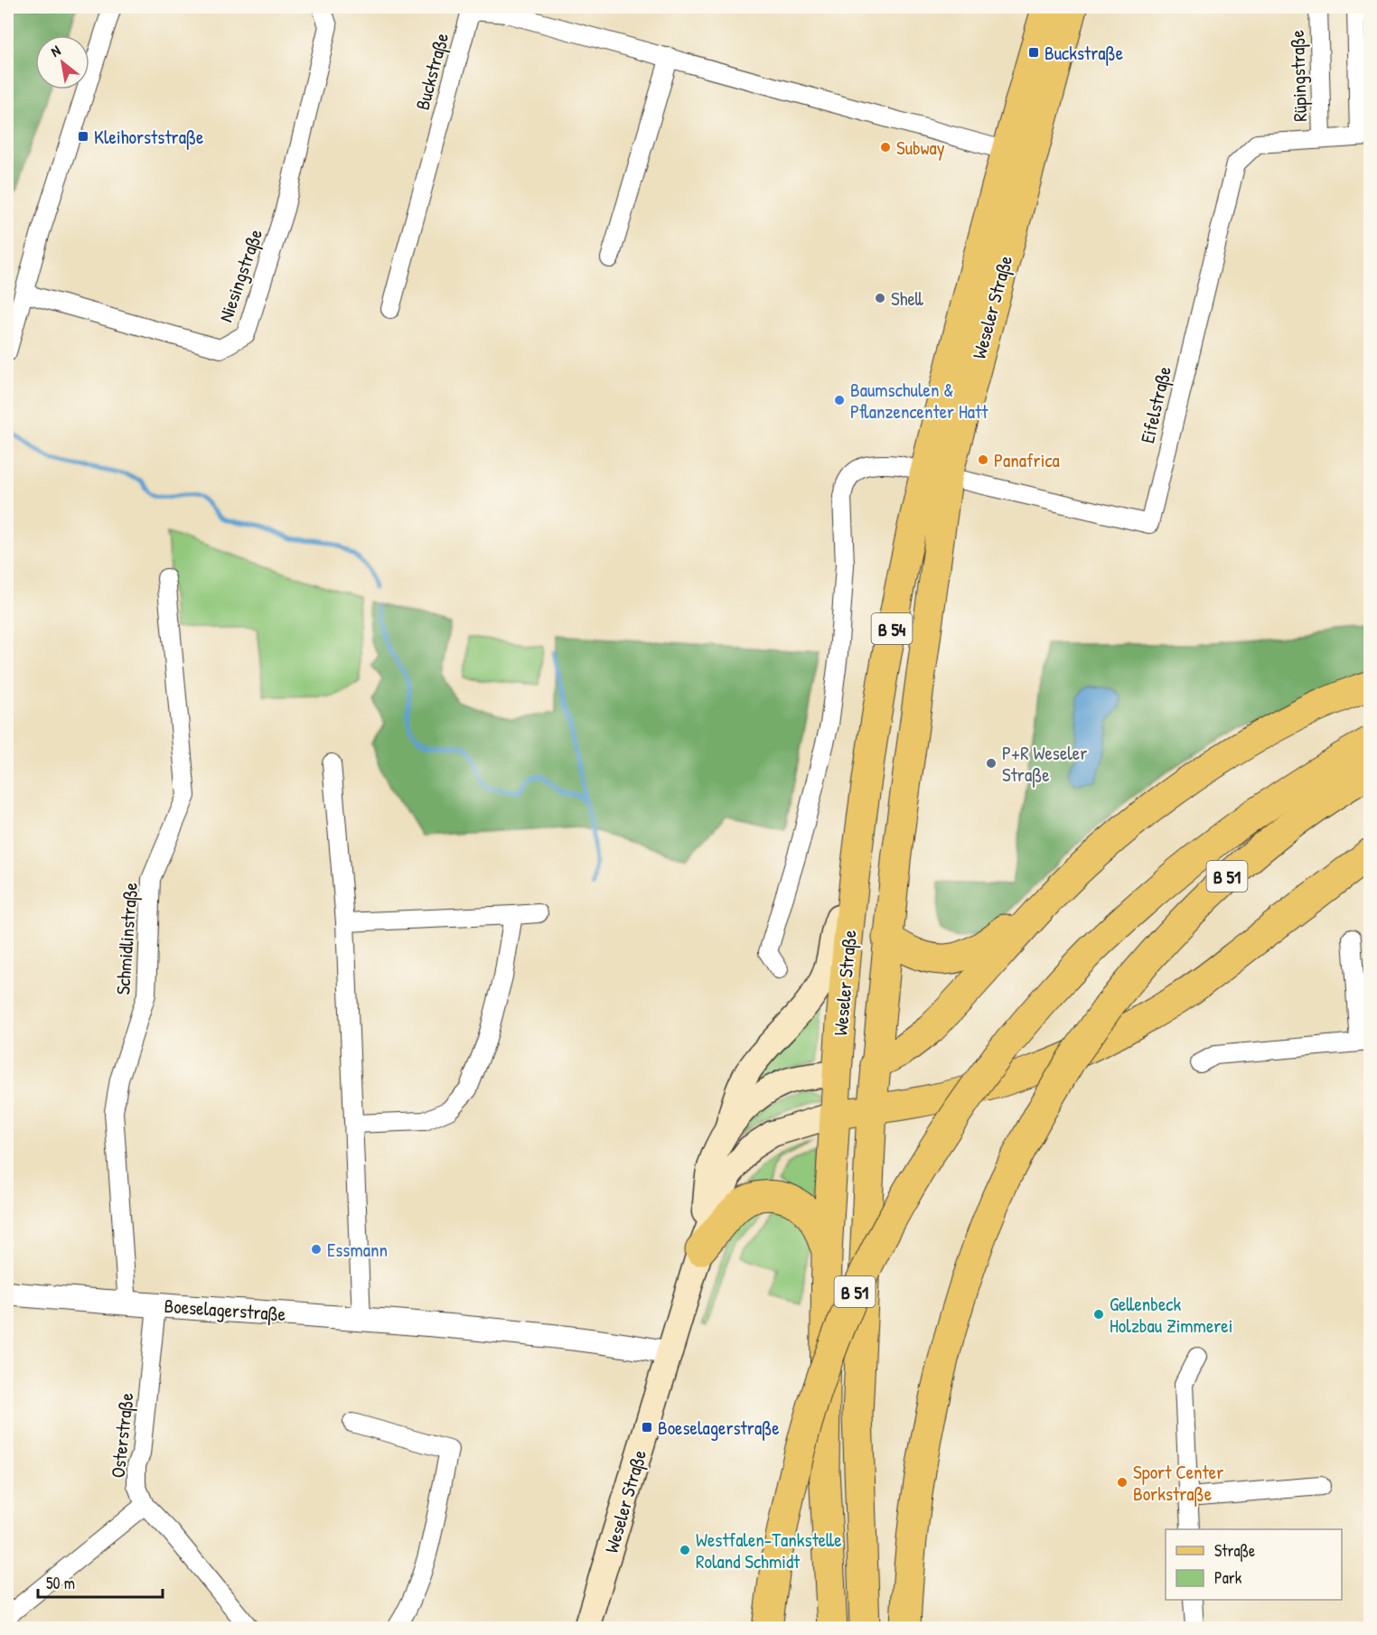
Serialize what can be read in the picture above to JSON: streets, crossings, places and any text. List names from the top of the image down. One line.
{"streets":{"highway":["B 51"],"main road":["Weseler Straße","B 54"],"street":["Buckstraße","Rüpingstraße","Niesingstraße","Eifelstraße","Schmidlinstraße","Boeselagerstraße","Osterstraße"]},"crossings":[["Buckstraße","Weseler Straße"],["Rüpingstraße","Eifelstraße"],["Weseler Straße","Eifelstraße"],["Weseler Straße","B 54"],["Weseler Straße","B 51"],["Weseler Straße","Boeselagerstraße"],["B 54","B 51"],["Schmidlinstraße","Boeselagerstraße"],["Boeselagerstraße","Osterstraße"]],"places":{"transit":["Buckstraße","Kleihorststraße","Boeselagerstraße"],"other":["Subway","Shell","Baumschulen & Pflanzencenter Hatt","Panafrica","P+R Weseler Straße","Essmann","Gellenbeck Holzbau Zimmerei","Sport Center Borkstraße","Westfalen-Tankstelle Roland Schmidt"]},"legend":["Straße","Park"],"scale_bar":"50 m","north":"top left"}
